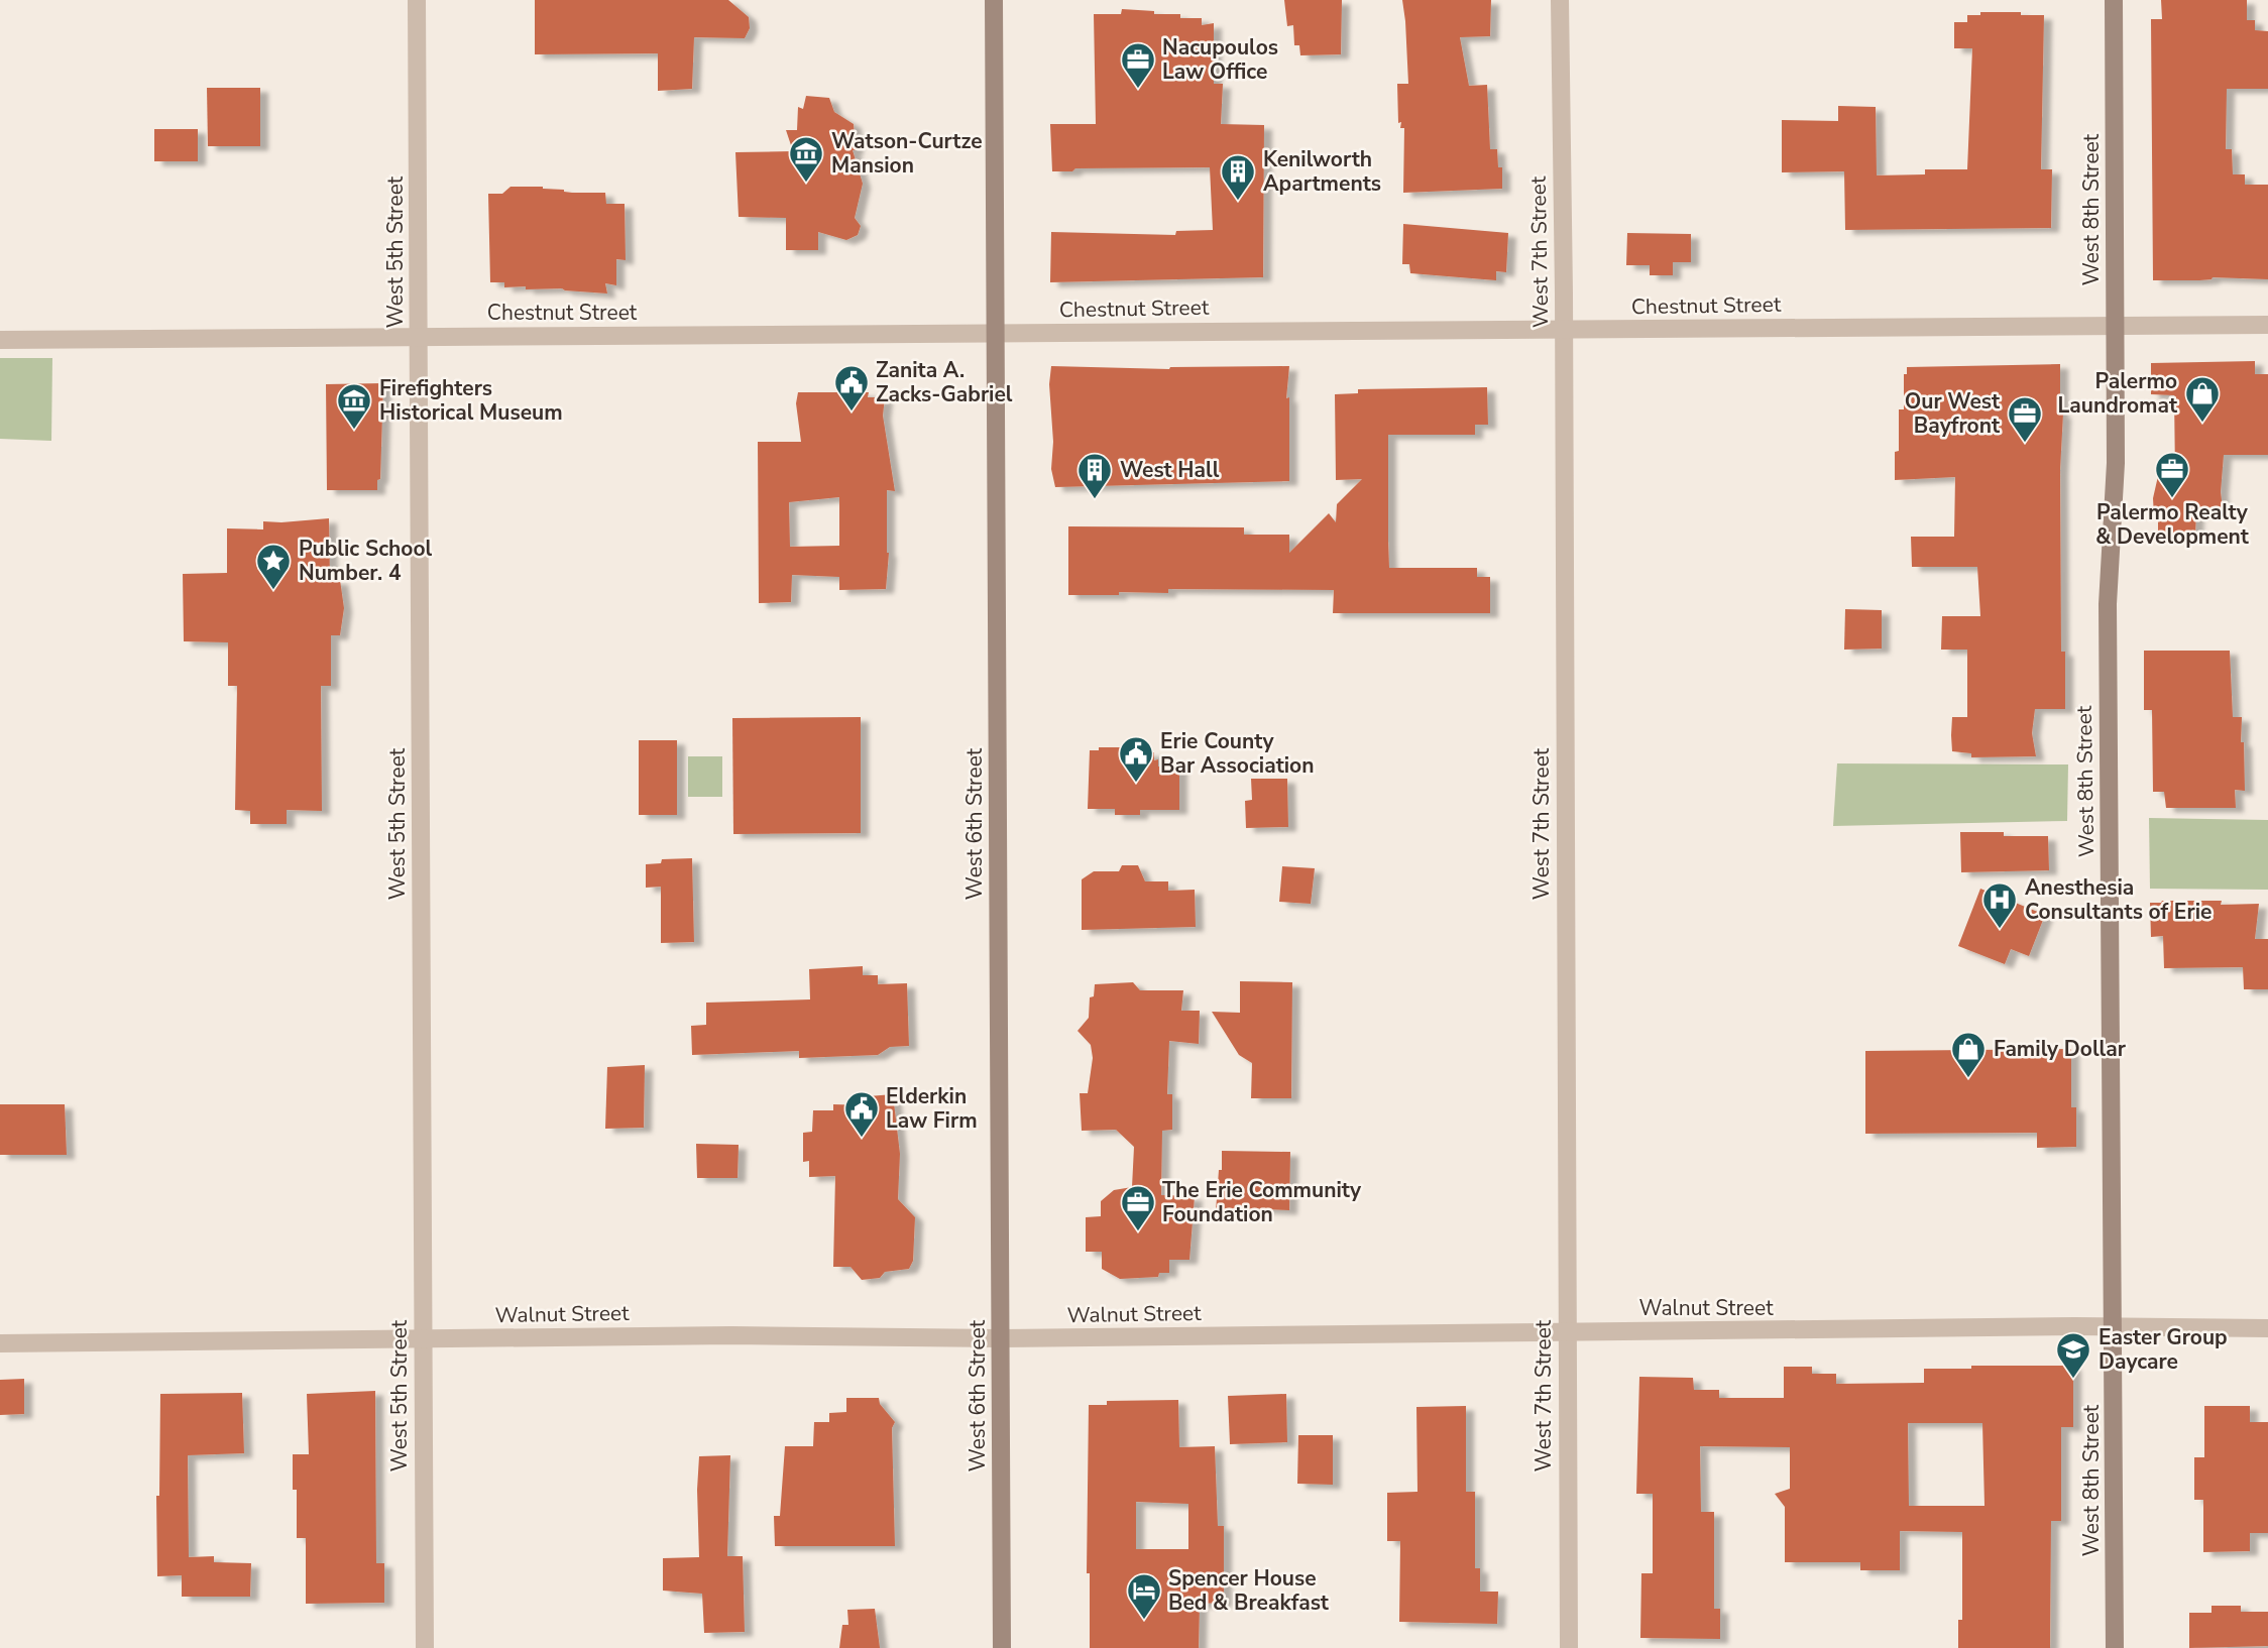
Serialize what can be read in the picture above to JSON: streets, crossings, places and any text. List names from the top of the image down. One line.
{"streets":{"main road":["West 8th Street","West 6th Street"],"street":["West 5th Street","West 7th Street","Chestnut Street","Walnut Street"]},"crossings":[["West 8th Street","Chestnut Street"],["West 8th Street","Walnut Street"],["West 5th Street","Chestnut Street"],["West 5th Street","Walnut Street"],["West 7th Street","Chestnut Street"],["West 7th Street","Walnut Street"],["Chestnut Street","West 6th Street"],["West 6th Street","Walnut Street"]],"places":{"office":["Nacupoulos Law Office","Our West Bayfront","Palermo Realty & Development","The Erie Community Foundation"],"museum":["Watson-Curtze Mansion","Firefighters Historical Museum"],"building":["Kenilworth Apartments","West Hall"],"public building":["Zanita A. Zacks-Gabriel","Erie County Bar Association","Elderkin Law Firm"],"shop":["Palermo Laundromat","Family Dollar"],"place":["Public School Number. 4"],"hospital":["Anesthesia Consultants of Erie"],"school or university":["Easter Group Daycare"],"hotel":["Spencer House Bed & Breakfast"]}}
